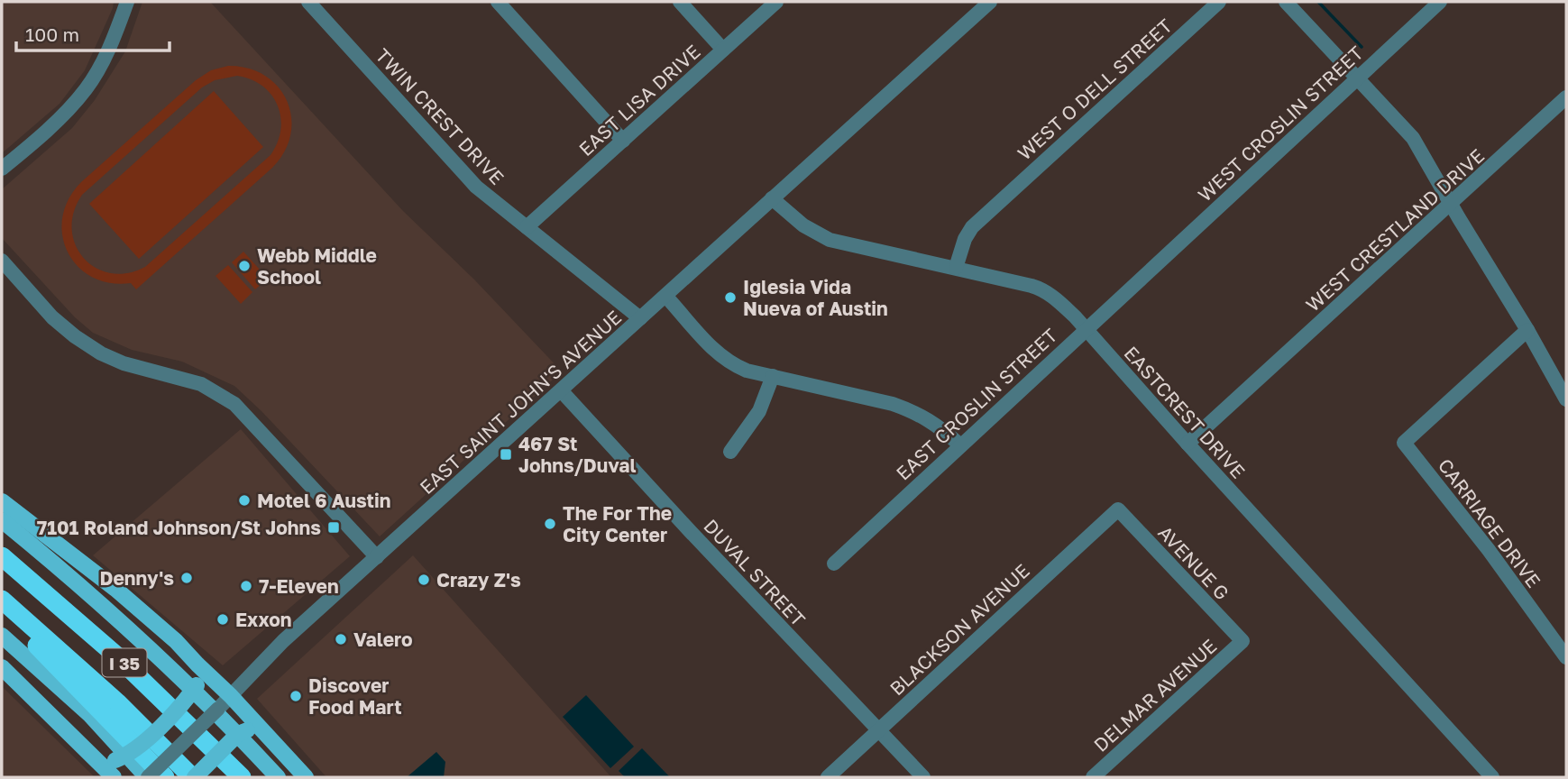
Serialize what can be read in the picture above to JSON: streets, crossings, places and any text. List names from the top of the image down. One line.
{"streets":{"highway":["I 35"],"street":["WEST O DELL STREET","EAST LISA DRIVE","TWIN CREST DRIVE","WEST CROSLIN STREET","WEST CRESTLAND DRIVE","EAST SAINT JOHN'S AVENUE","EAST CROSLIN STREET","EASTCREST DRIVE","CARRIAGE DRIVE","AVENUE G","DUVAL STREET","BLACKSON AVENUE","DELMAR AVENUE"]},"crossings":[["WEST O DELL STREET","EASTCREST DRIVE"],["EAST LISA DRIVE","TWIN CREST DRIVE"],["TWIN CREST DRIVE","EAST SAINT JOHN'S AVENUE"],["WEST CROSLIN STREET","EAST CROSLIN STREET"],["WEST CRESTLAND DRIVE","EASTCREST DRIVE"],["EAST SAINT JOHN'S AVENUE","EASTCREST DRIVE"],["EAST SAINT JOHN'S AVENUE","DUVAL STREET"],["EAST CROSLIN STREET","EASTCREST DRIVE"],["AVENUE G","BLACKSON AVENUE"],["AVENUE G","DELMAR AVENUE"],["DUVAL STREET","BLACKSON AVENUE"]],"places":{"other":["Webb Middle School","Iglesia Vida Nueva of Austin","Motel 6 Austin","The For The City Center","Denny's","Crazy Z's","7-Eleven","Exxon","Valero","Discover Food Mart"],"transit":["467 St Johns/Duval","7101 Roland Johnson/St Johns"]},"scale_bar":"100 m"}
